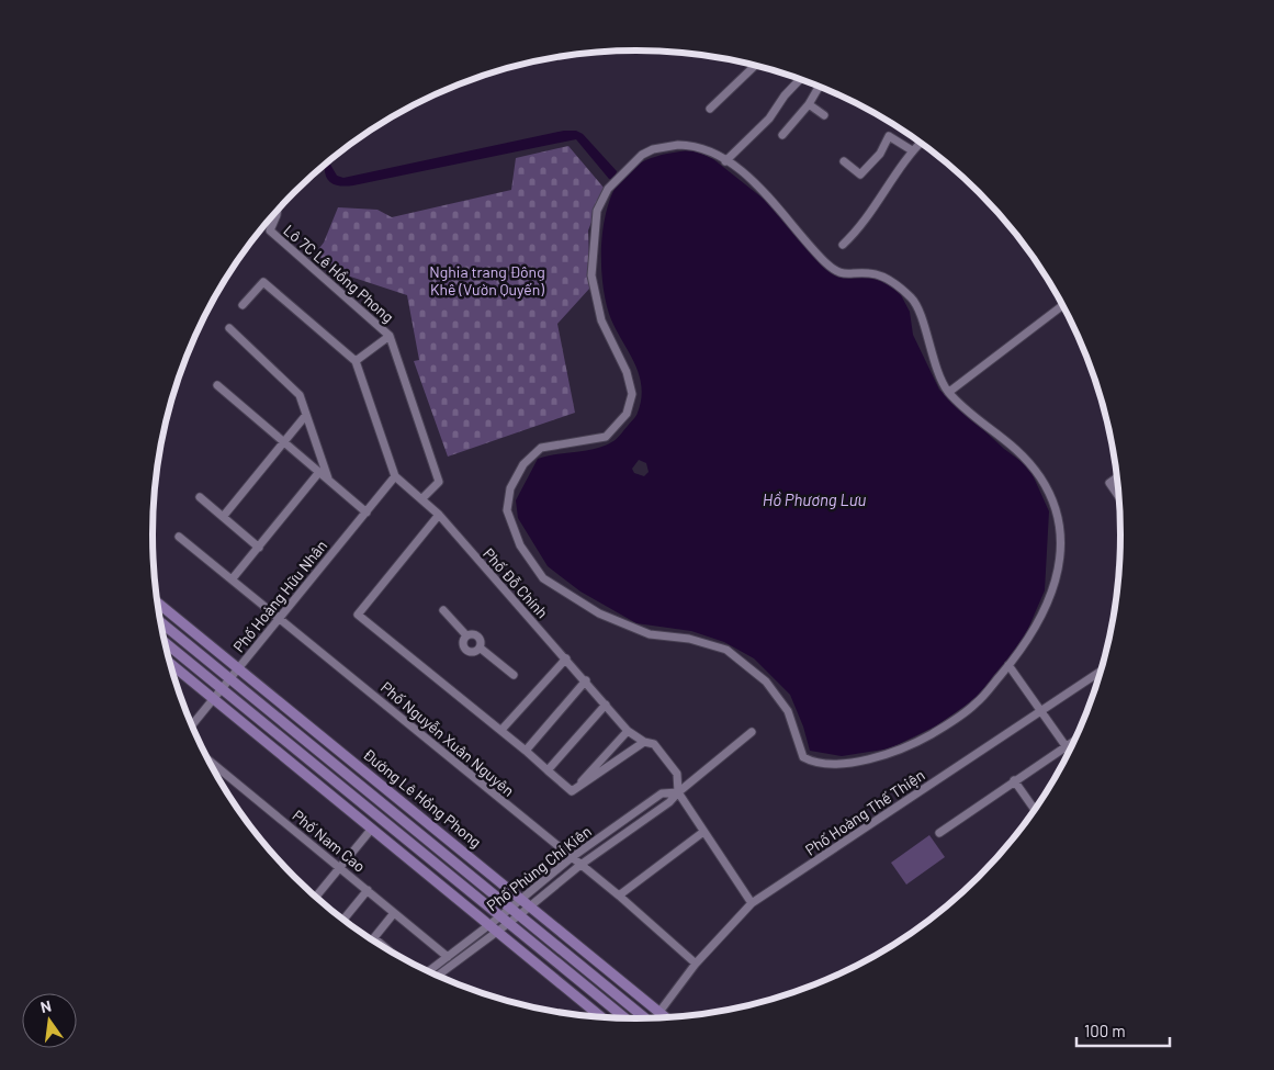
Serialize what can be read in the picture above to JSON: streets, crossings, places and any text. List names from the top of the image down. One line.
{"streets":{"main road":["Đường Lê Hồng Phong"],"street":["Lô 7C Lê Hồng Phong","Phố Đỗ Chính","Phố Hoàng Hữu Nhân","Phố Nguyễn Xuân Nguyên","Phố Hoàng Thế Thiện","Phố Nam Cao","Phố Phùng Chí Kiên"]},"crossings":[["Lô 7C Lê Hồng Phong","Phố Đỗ Chính"],["Phố Đỗ Chính","Phố Hoàng Hữu Nhân"],["Phố Đỗ Chính","Phố Hoàng Thế Thiện"],["Phố Đỗ Chính","Phố Phùng Chí Kiên"],["Phố Hoàng Hữu Nhân","Phố Nguyễn Xuân Nguyên"],["Phố Hoàng Hữu Nhân","Đường Lê Hồng Phong"],["Phố Nguyễn Xuân Nguyên","Phố Hoàng Thế Thiện"],["Phố Nguyễn Xuân Nguyên","Phố Phùng Chí Kiên"],["Đường Lê Hồng Phong","Phố Hoàng Thế Thiện"],["Đường Lê Hồng Phong","Phố Phùng Chí Kiên"],["Phố Nam Cao","Phố Phùng Chí Kiên"]],"water":["Hồ Phương Lưu"],"parks":["Nghia trang Đông Khê (Vườn Quyến)"],"scale_bar":"100 m","north":"top"}
